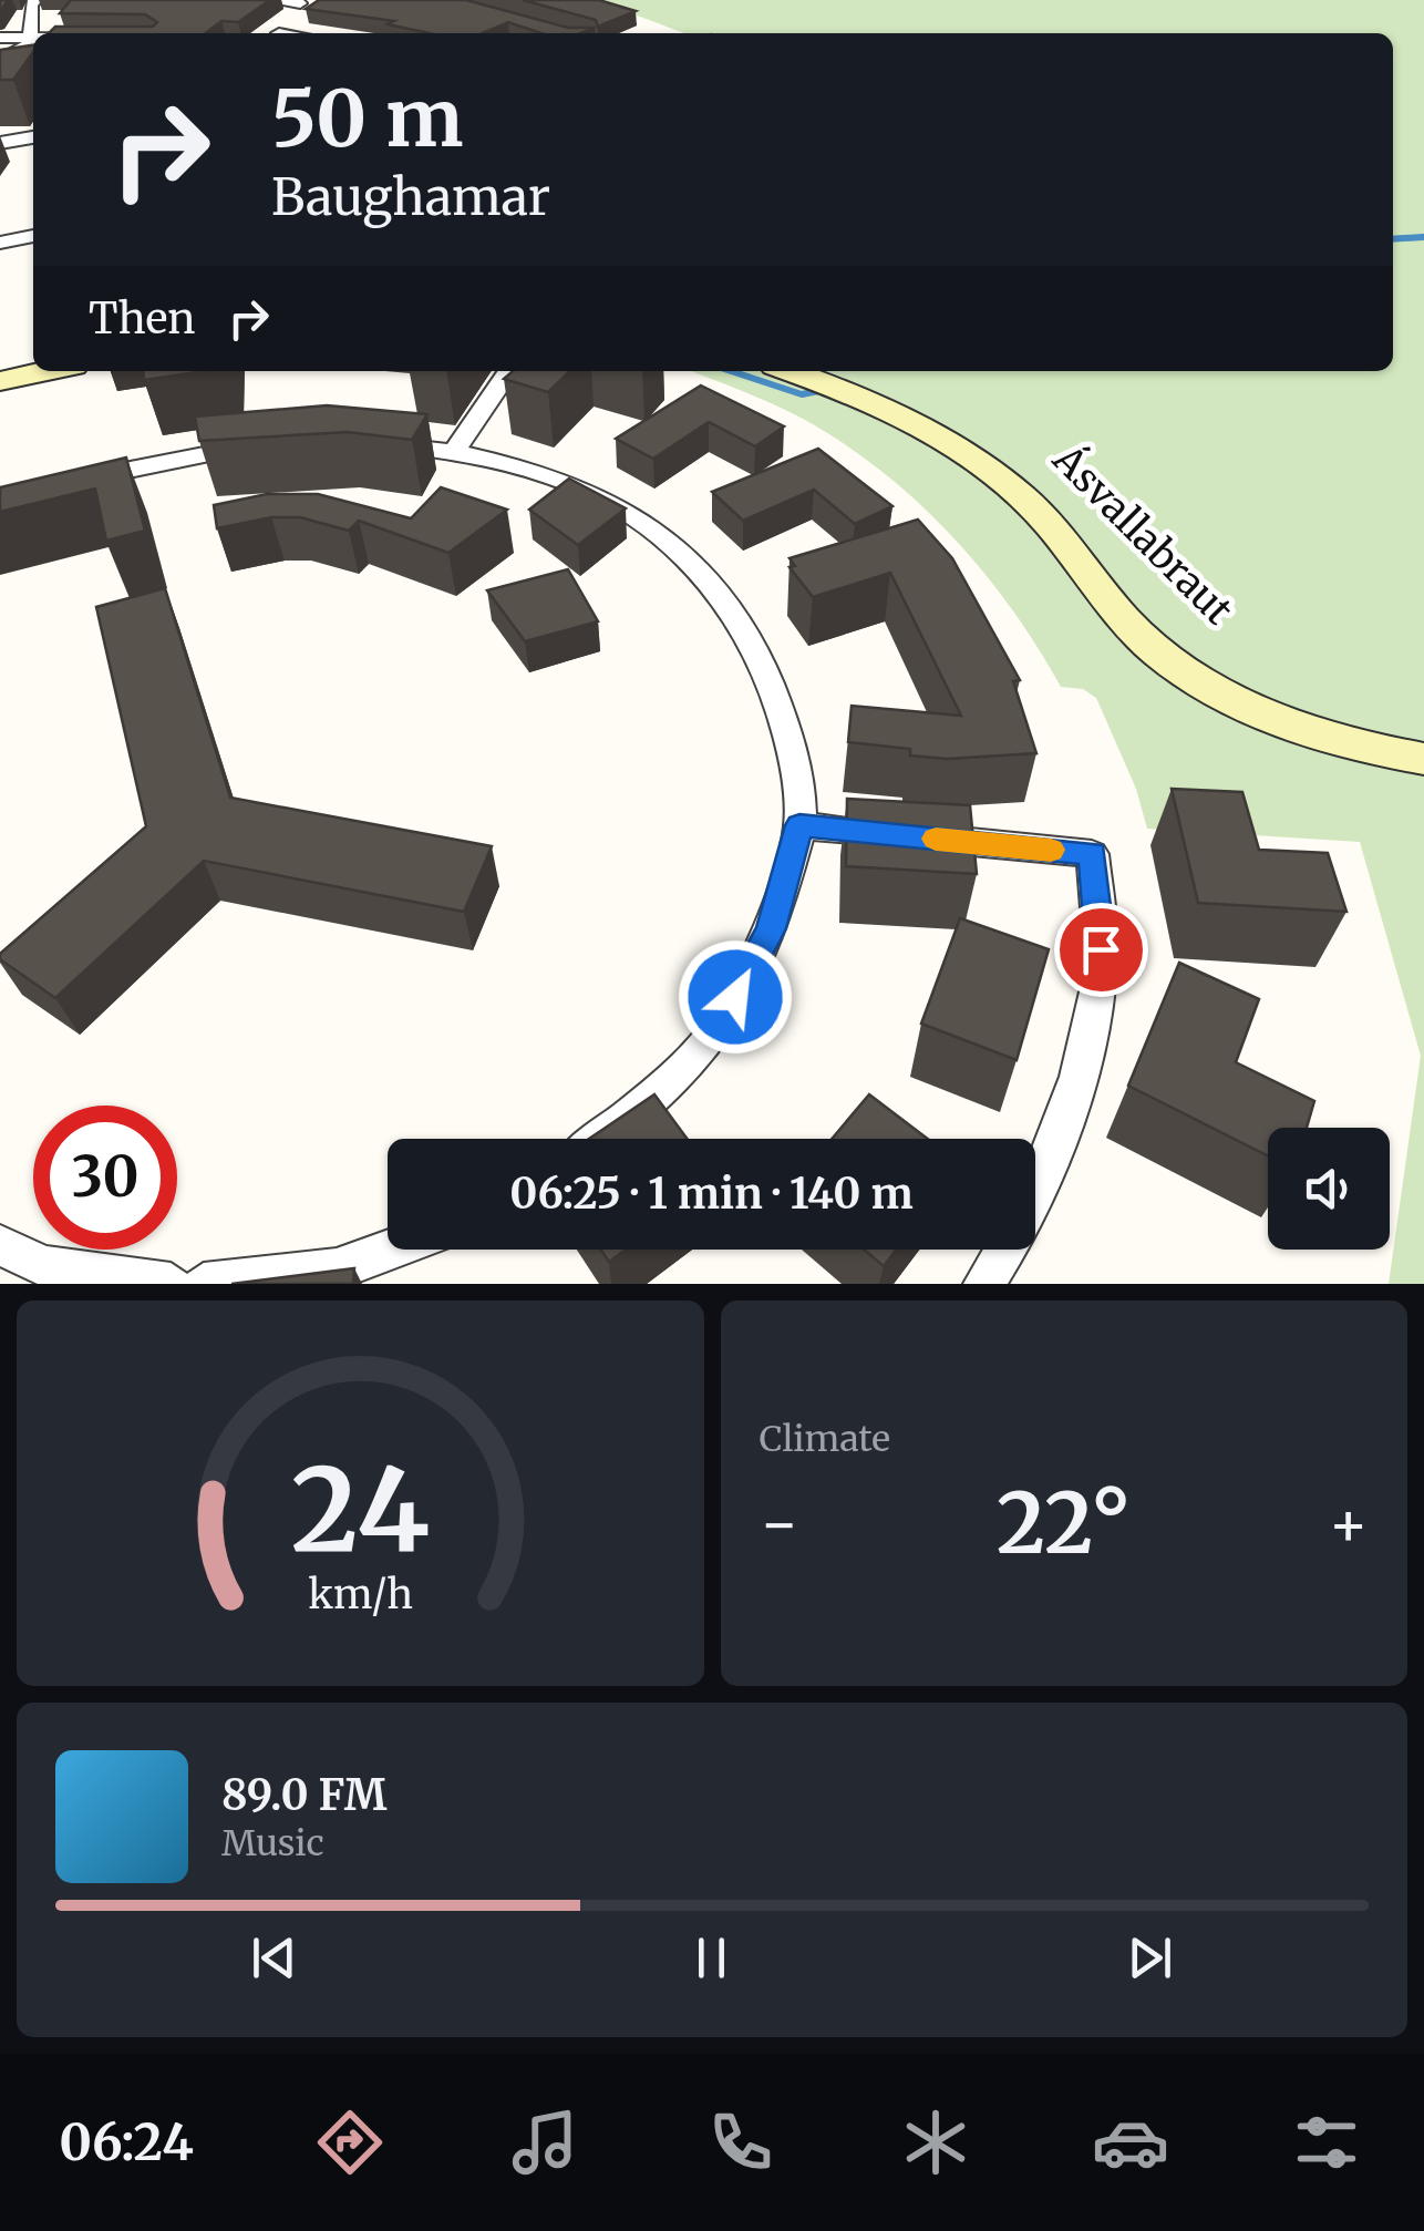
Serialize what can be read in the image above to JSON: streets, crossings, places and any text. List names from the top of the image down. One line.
{"streets":{"main road":["Ásvallabraut"]},"page":{"turn":["50 m","Baughamar"],"then":"Then","limit":"30","trip":"06:25 · 1 min · 140 m","tile":"Climate","heat":["−","22°","+"],"song":["89.0 FM","Music"],"tabs":"06:24","gauge":["24","km/h"]}}
